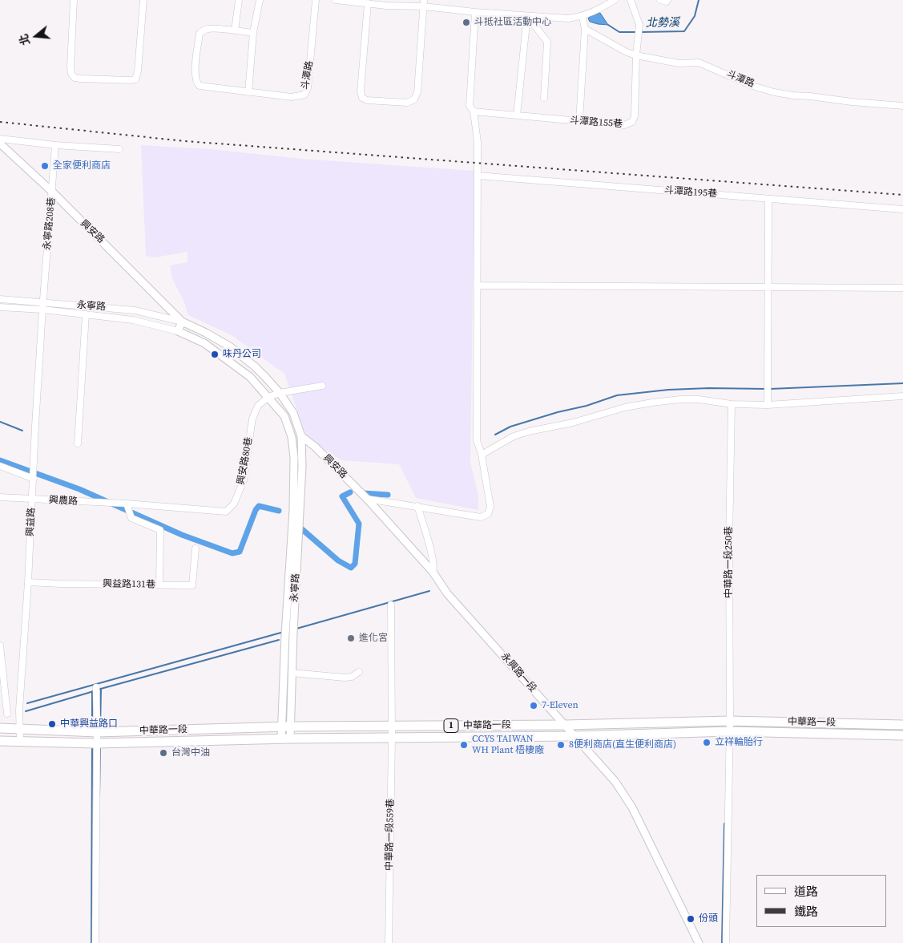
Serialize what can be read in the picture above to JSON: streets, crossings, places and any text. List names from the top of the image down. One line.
{"streets":{"main road":["中華路一段","1"],"street":["斗潭路","斗潭路155巷","斗潭路195巷","永寧路208巷","興安路","永寧路","興安路80巷","興農路","興益路","中華路一段250巷","興益路131巷","永興路一段","中華路一段559巷"]},"crossings":[["斗潭路","斗潭路155巷"],["永寧路208巷","興安路"],["永寧路208巷","永寧路"],["永寧路208巷","興益路"],["興安路","永寧路"],["興安路","興安路80巷"],["興安路","永興路一段"],["永寧路","興益路"],["永寧路","中華路一段"],["興安路80巷","興農路"],["興農路","興益路"],["興益路","興益路131巷"],["興益路","中華路一段"],["中華路一段250巷","中華路一段"],["永興路一段","中華路一段"],["中華路一段","中華路一段559巷"]],"water":["北勢溪"],"places":["斗抵社區活動中心","全家便利商店","味丹公司","進化宮","7-Eleven","中華興益路口","立祥輪胎行","CCYS TAIWAN WH Plant 梧棲廠","8便利商店(直生便利商店)","台灣中油","份頭"],"legend":["道路","鐵路"],"north":"left"}
